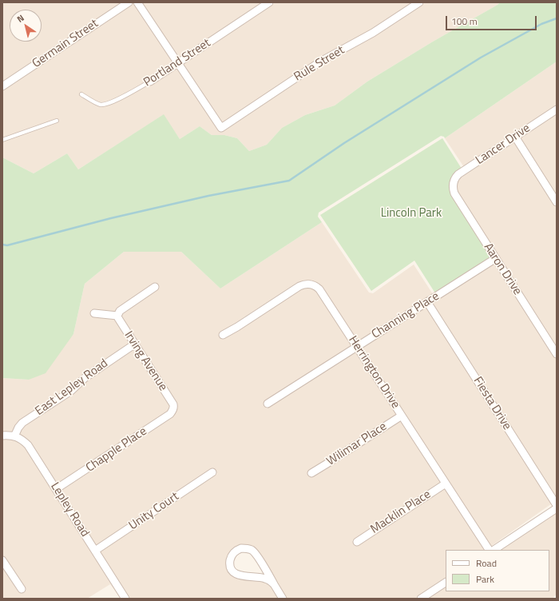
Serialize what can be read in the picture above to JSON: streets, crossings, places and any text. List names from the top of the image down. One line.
{"streets":{"street":["Germain Street","Portland Street","Rule Street","Lancer Drive","Aaron Drive","Channing Place","Irving Avenue","Herrington Drive","East Lepley Road","Fiesta Drive","Wilimar Place","Chapple Place","Lepley Road","Unity Court","Macklin Place"]},"crossings":[["Portland Street","Rule Street"],["Lancer Drive","Aaron Drive"],["Aaron Drive","Channing Place"],["Channing Place","Herrington Drive"],["Channing Place","Fiesta Drive"],["Irving Avenue","East Lepley Road"],["Irving Avenue","Chapple Place"],["Herrington Drive","Wilimar Place"],["Herrington Drive","Macklin Place"],["East Lepley Road","Lepley Road"],["Chapple Place","Lepley Road"],["Lepley Road","Unity Court"]],"parks":["Lincoln Park"],"legend":["Road","Park"],"scale_bar":"100 m","north":"top left"}
